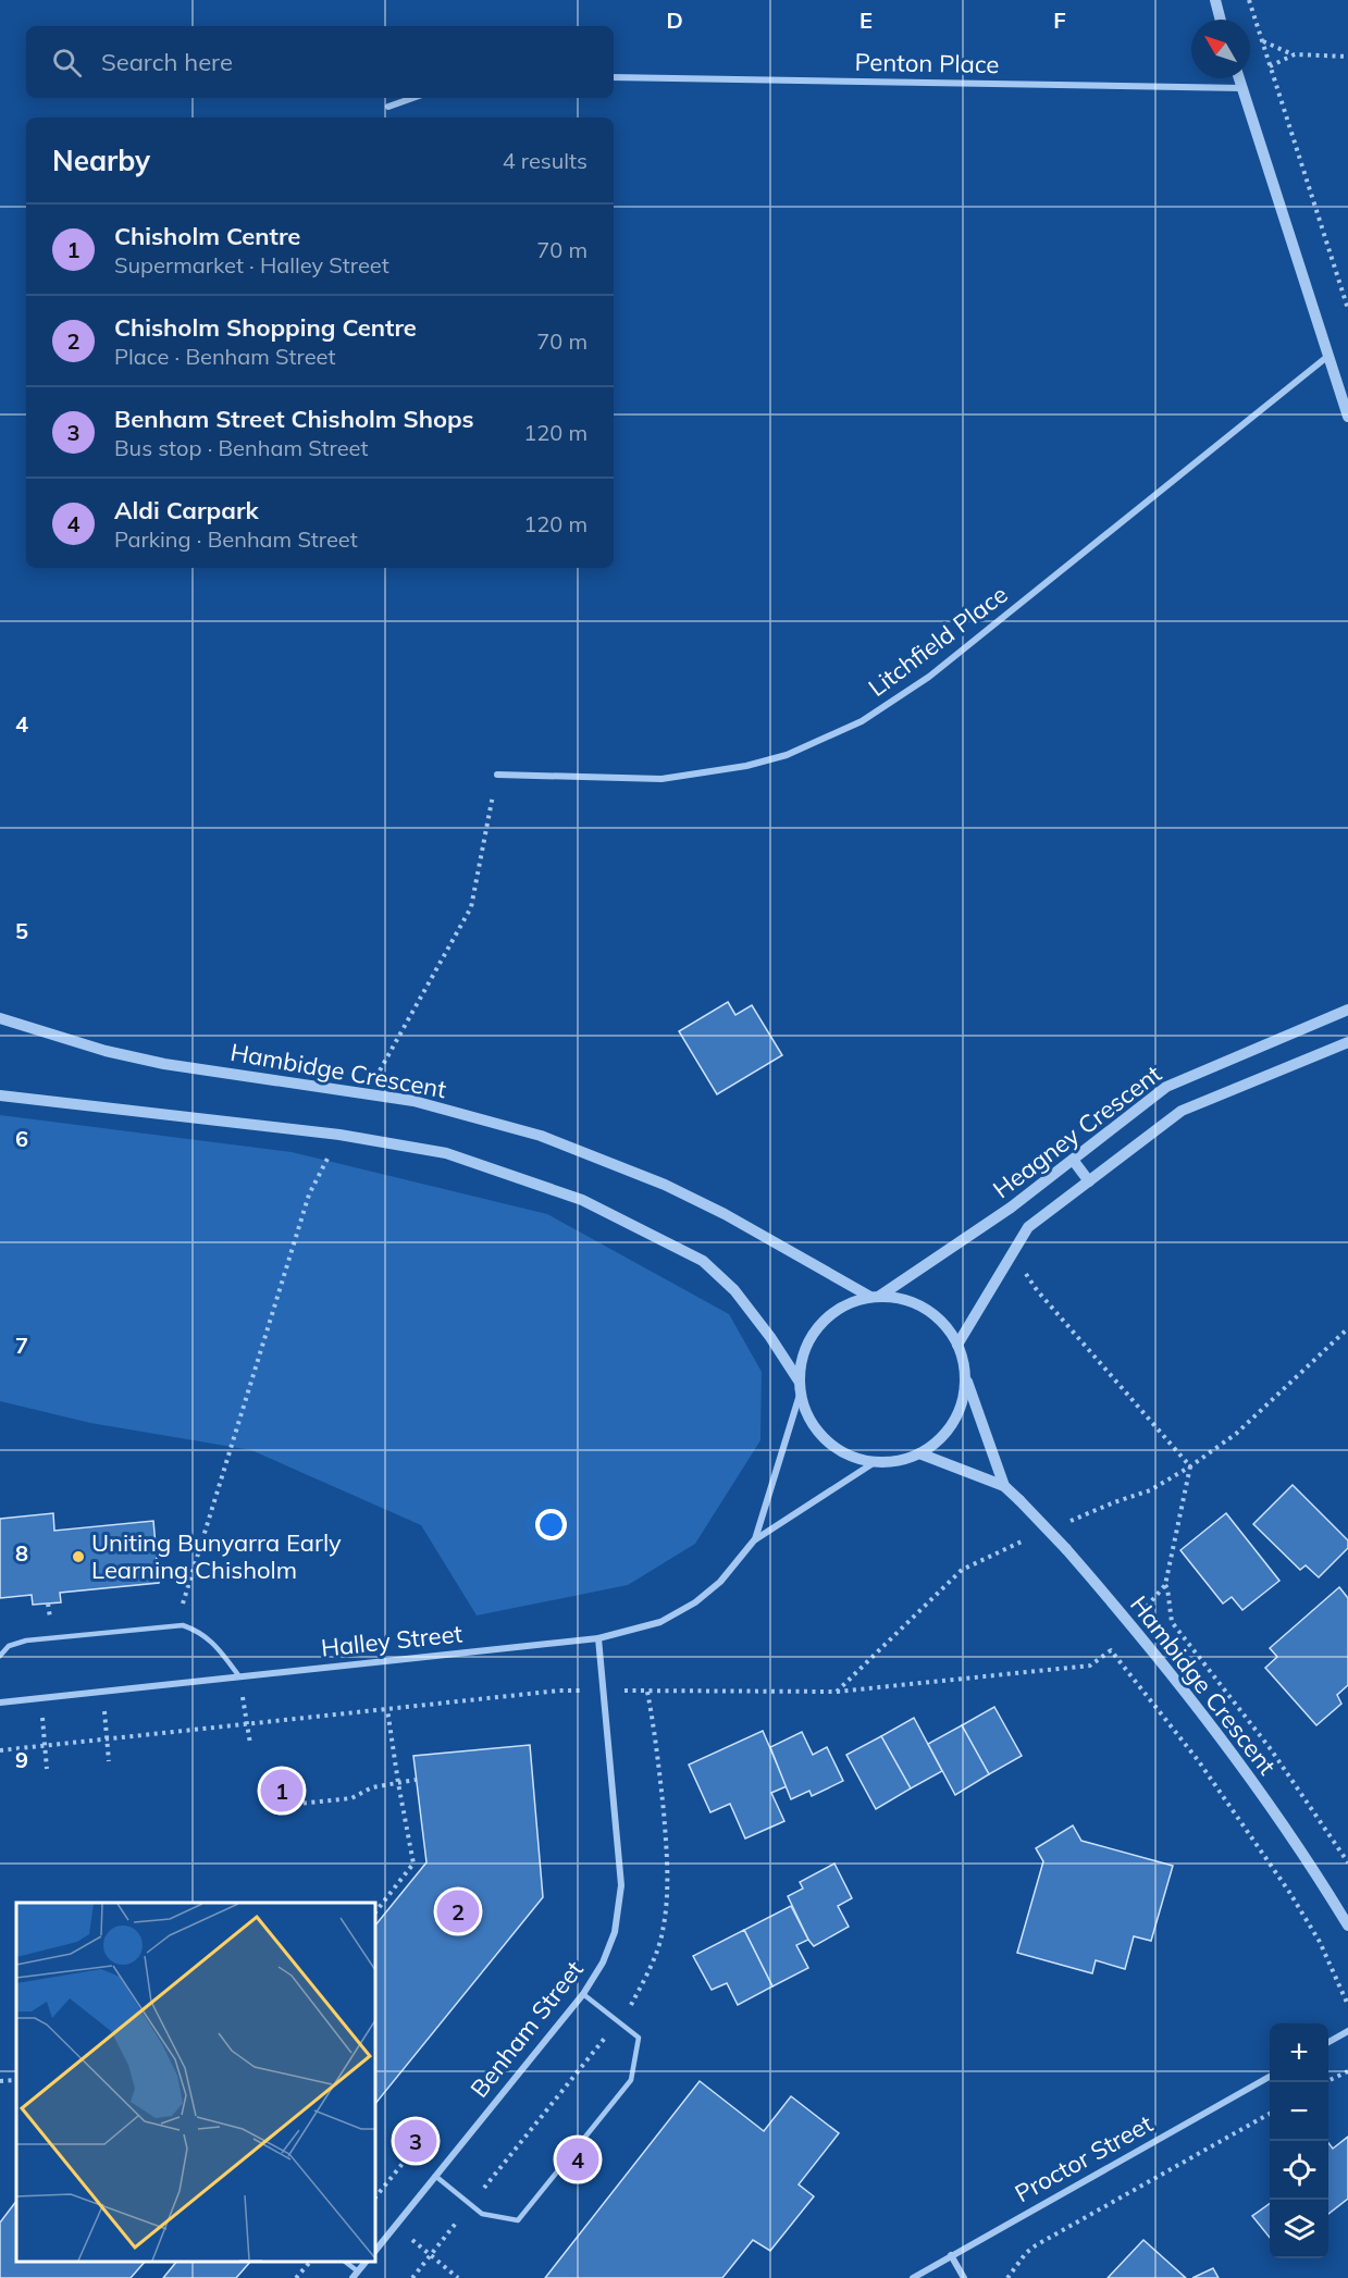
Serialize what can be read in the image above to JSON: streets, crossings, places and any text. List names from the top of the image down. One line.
{"streets":{"street":["Penton Place","Litchfield Place","Hambidge Crescent","Heagney Crescent","Halley Street","Benham Street","Proctor Street"]},"crossings":[["Hambidge Crescent","Heagney Crescent"],["Hambidge Crescent","Halley Street"],["Heagney Crescent","Halley Street"],["Halley Street","Benham Street"]],"places":["Uniting Bunyarra Early Learning Chisholm"],"north":"top left","page":{"search":"Search here","heading":["Nearby","4 results"],"list":[{"mark":"1","name":"Chisholm Centre","note":"Supermarket · Halley Street","value":"70 m"},{"mark":"2","name":"Chisholm Shopping Centre","note":"Place · Benham Street","value":"70 m"},{"mark":"3","name":"Benham Street Chisholm Shops","note":"Bus stop · Benham Street","value":"120 m"},{"mark":"4","name":"Aldi Carpark","note":"Parking · Benham Street","value":"120 m"}],"pins":["1","2","3","4"],"map_buttons":["+","−"]},"grid":{"columns":["D","E","F"],"rows":["4","5","6","7","8","9"]}}
